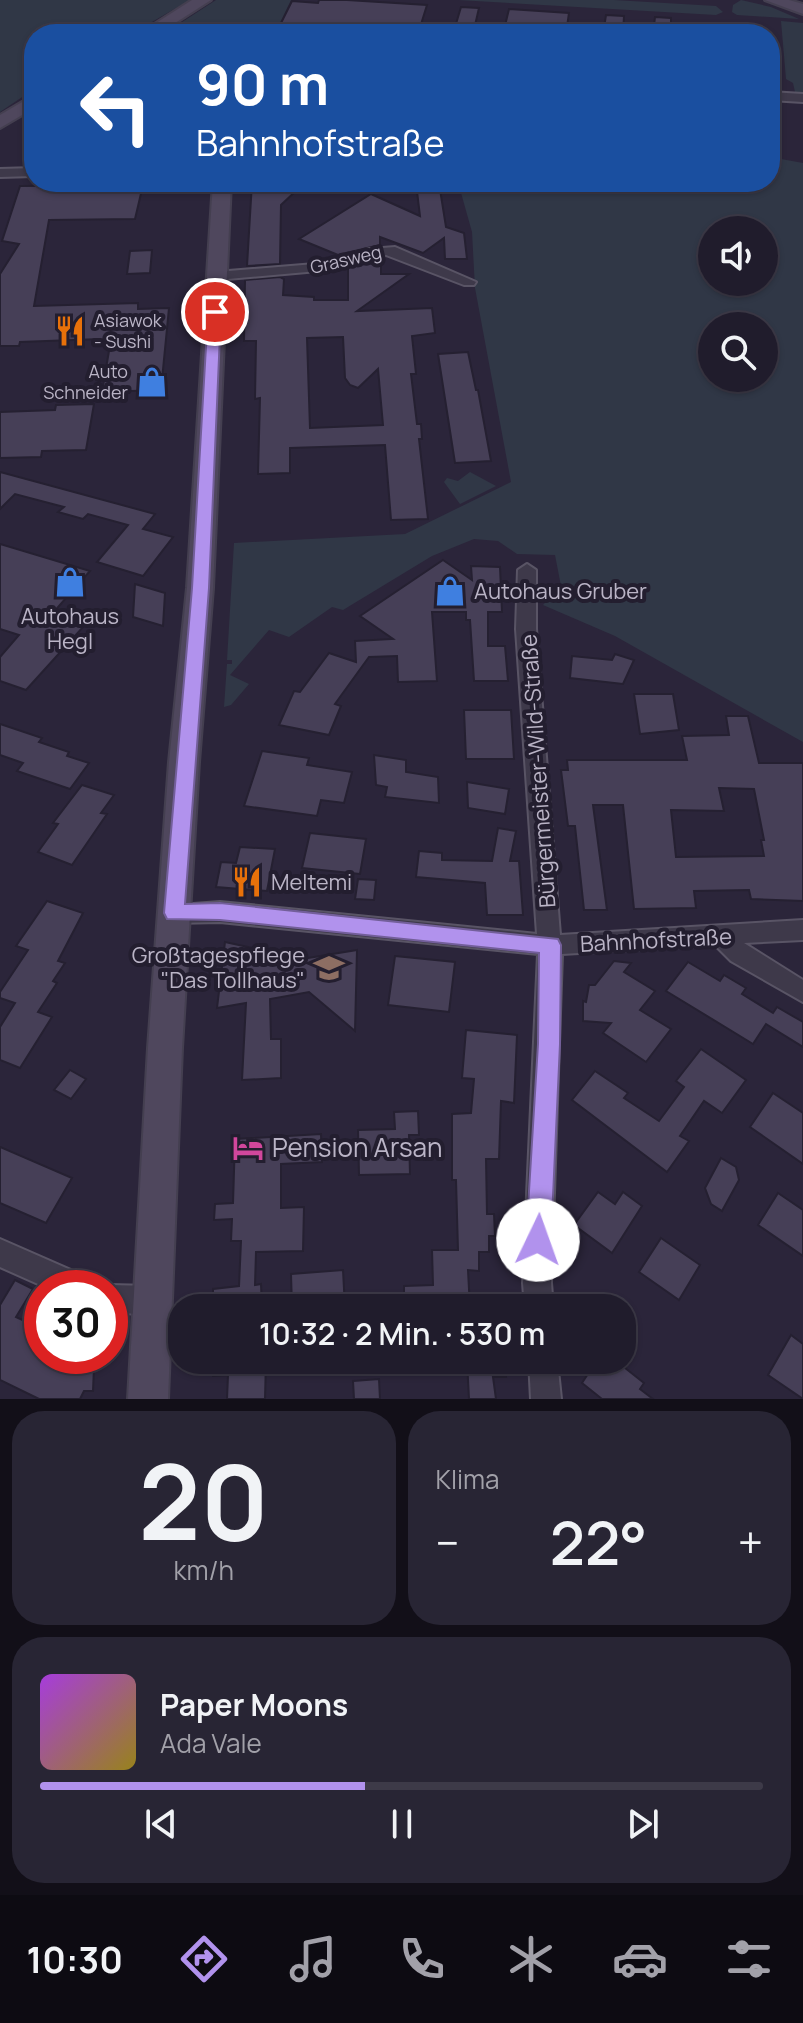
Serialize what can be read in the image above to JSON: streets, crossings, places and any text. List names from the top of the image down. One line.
{"streets":{"street":["Grasweg","Bürgermeister-Wild-Straße","Bahnhofstraße"]},"crossings":[["Bürgermeister-Wild-Straße","Bahnhofstraße"]],"places":{"restaurant":["Asiawok - Sushi","Meltemi"],"shop":["Auto Schneider","Autohaus Hegl","Autohaus Gruber"],"school or university":["Großtagespflege \"Das Tollhaus\""],"hotel":["Pension Arsan"]},"page":{"turn":["90 m","Bahnhofstraße"],"limit":"30","trip":"10:32 · 2 Min. · 530 m","tile":[["20","km/h"],"Klima"],"heat":["−","22°","+"],"song":["Paper Moons","Ada Vale"],"tabs":"10:30"}}
